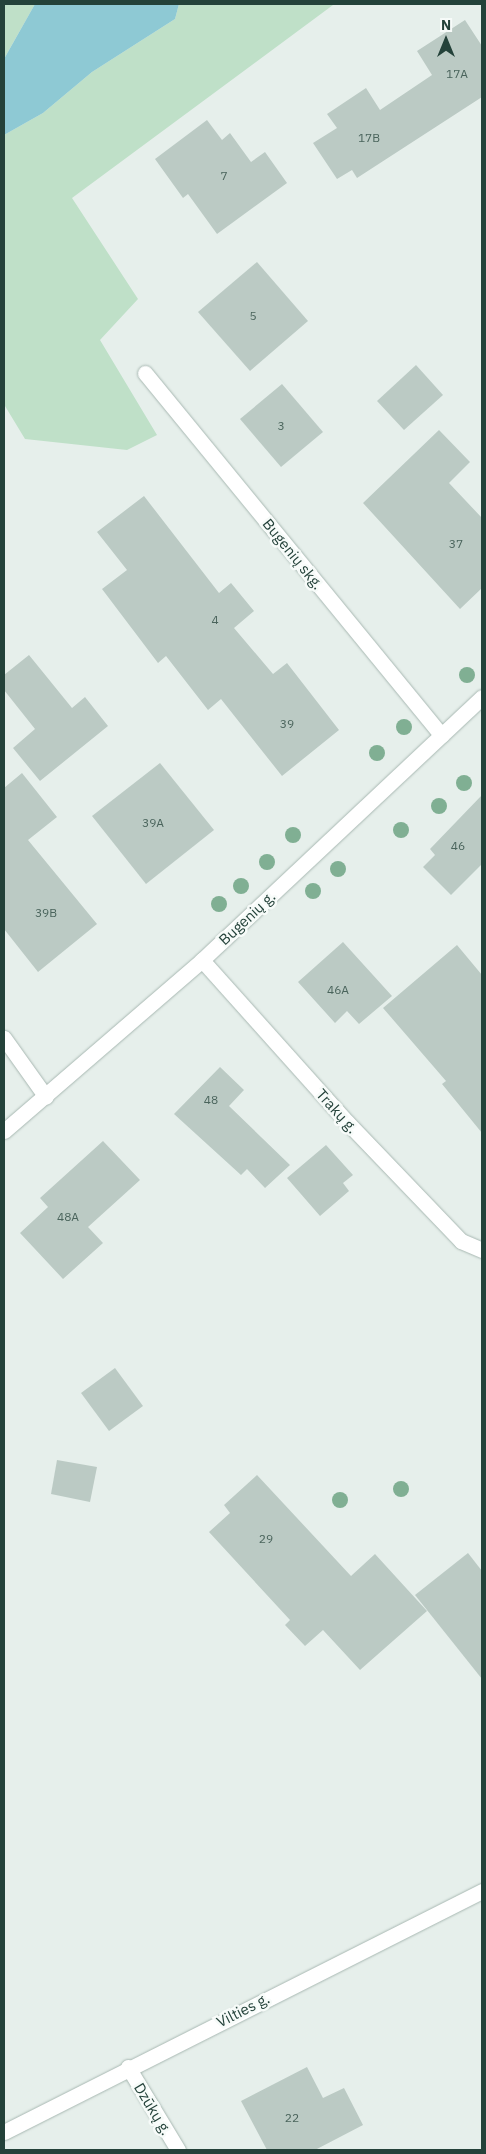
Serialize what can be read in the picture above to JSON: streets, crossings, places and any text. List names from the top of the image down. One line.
{"streets":{"street":["Bugenių skg.","Bugenių g.","Trakų g.","Vilties g.","Dzūkų g."]},"crossings":[["Bugenių skg.","Bugenių g."],["Bugenių g.","Trakų g."],["Vilties g.","Dzūkų g."]],"house_numbers":["17A","17B","7","5","3","37","4","39","39A","46","39B","46A","48","48A","29","22"],"north":"top"}
